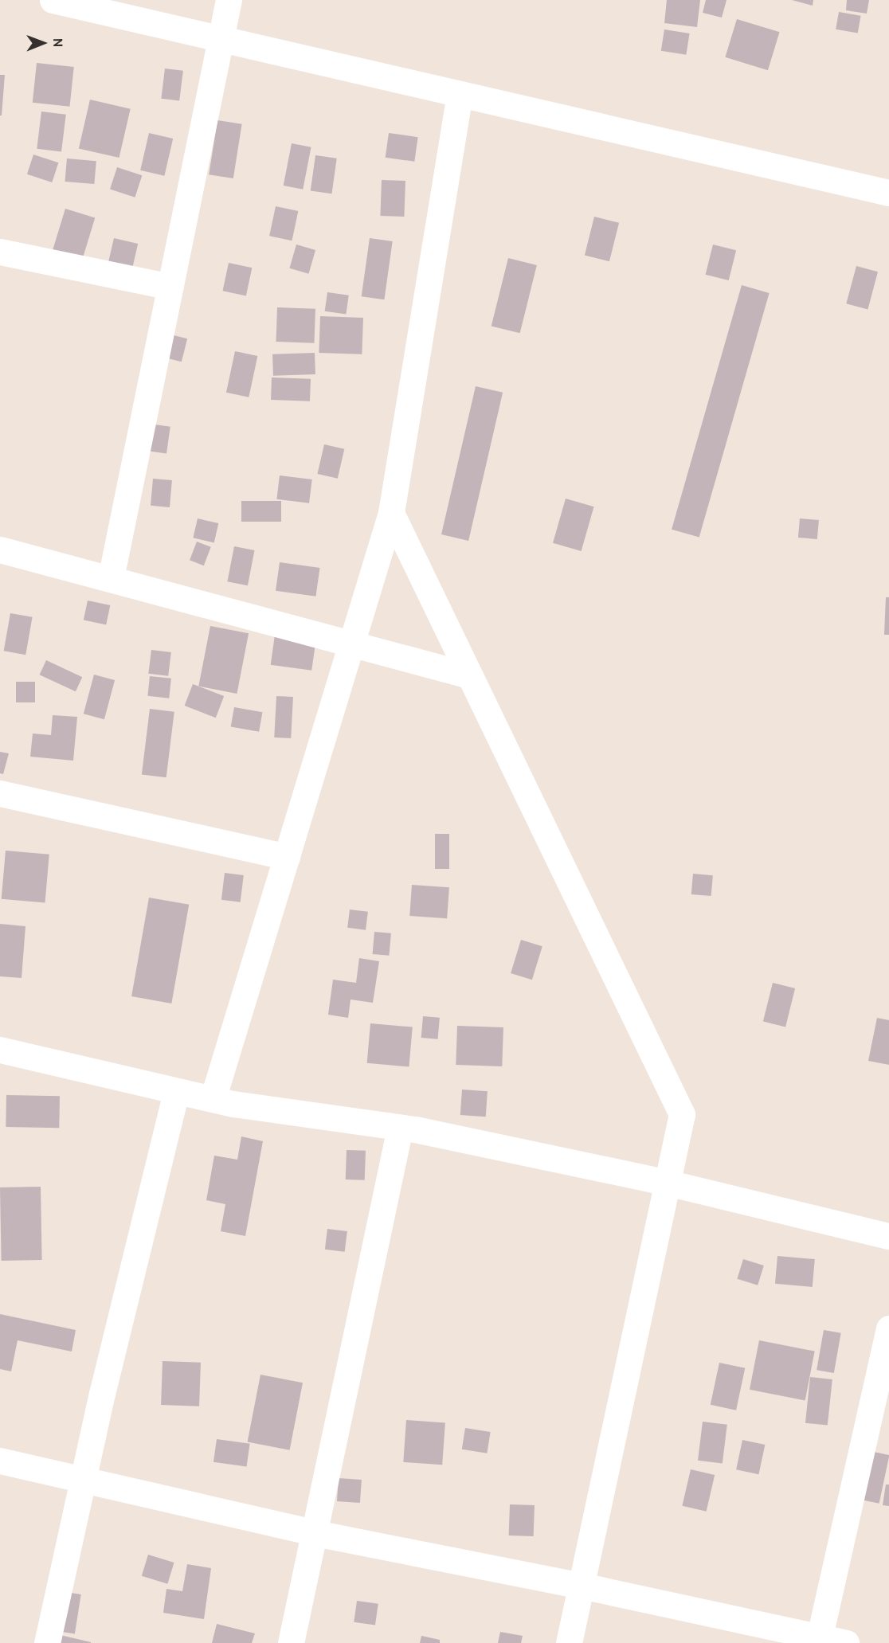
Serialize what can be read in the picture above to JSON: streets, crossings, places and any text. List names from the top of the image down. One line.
{"north":"right"}
